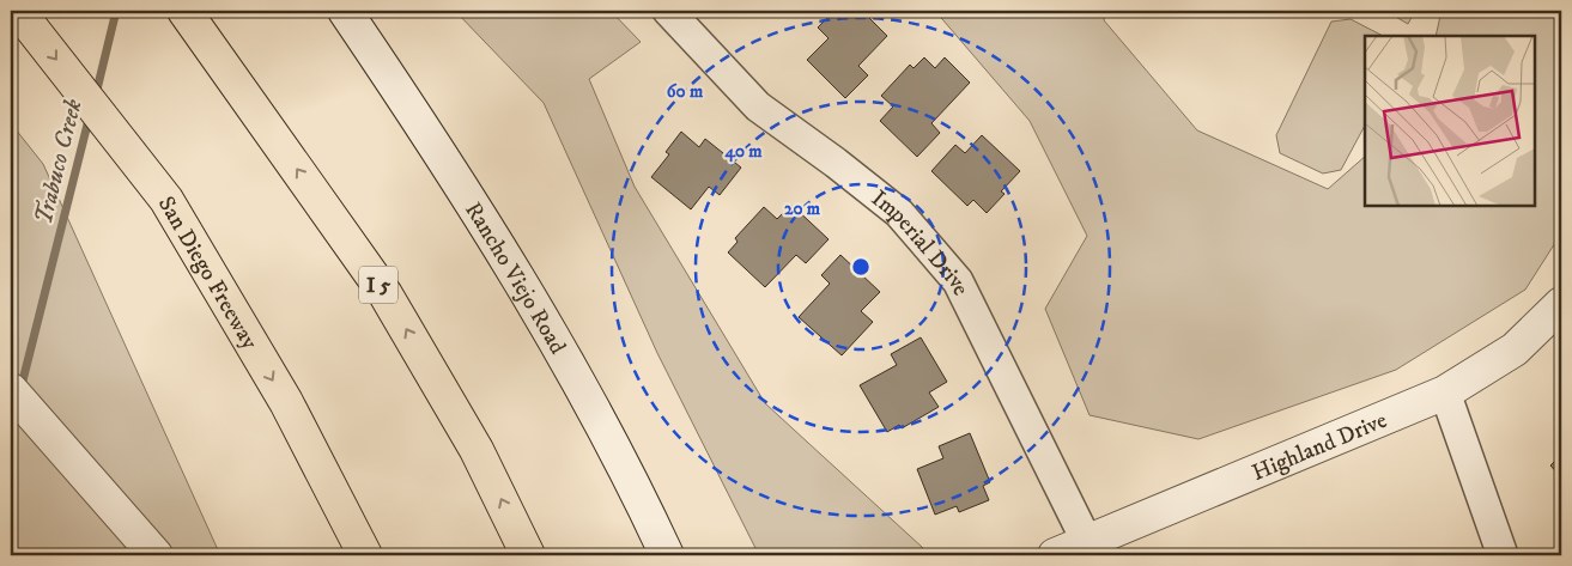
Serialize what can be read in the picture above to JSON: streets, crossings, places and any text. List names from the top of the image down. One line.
{"streets":{"highway":["San Diego Freeway","I 5"],"street":["Imperial Drive","Rancho Viejo Road","Highland Drive"]},"crossings":[["Imperial Drive","Highland Drive"]],"water":["Trabuco Creek"],"rings":["60 m","40 m","20 m"]}
